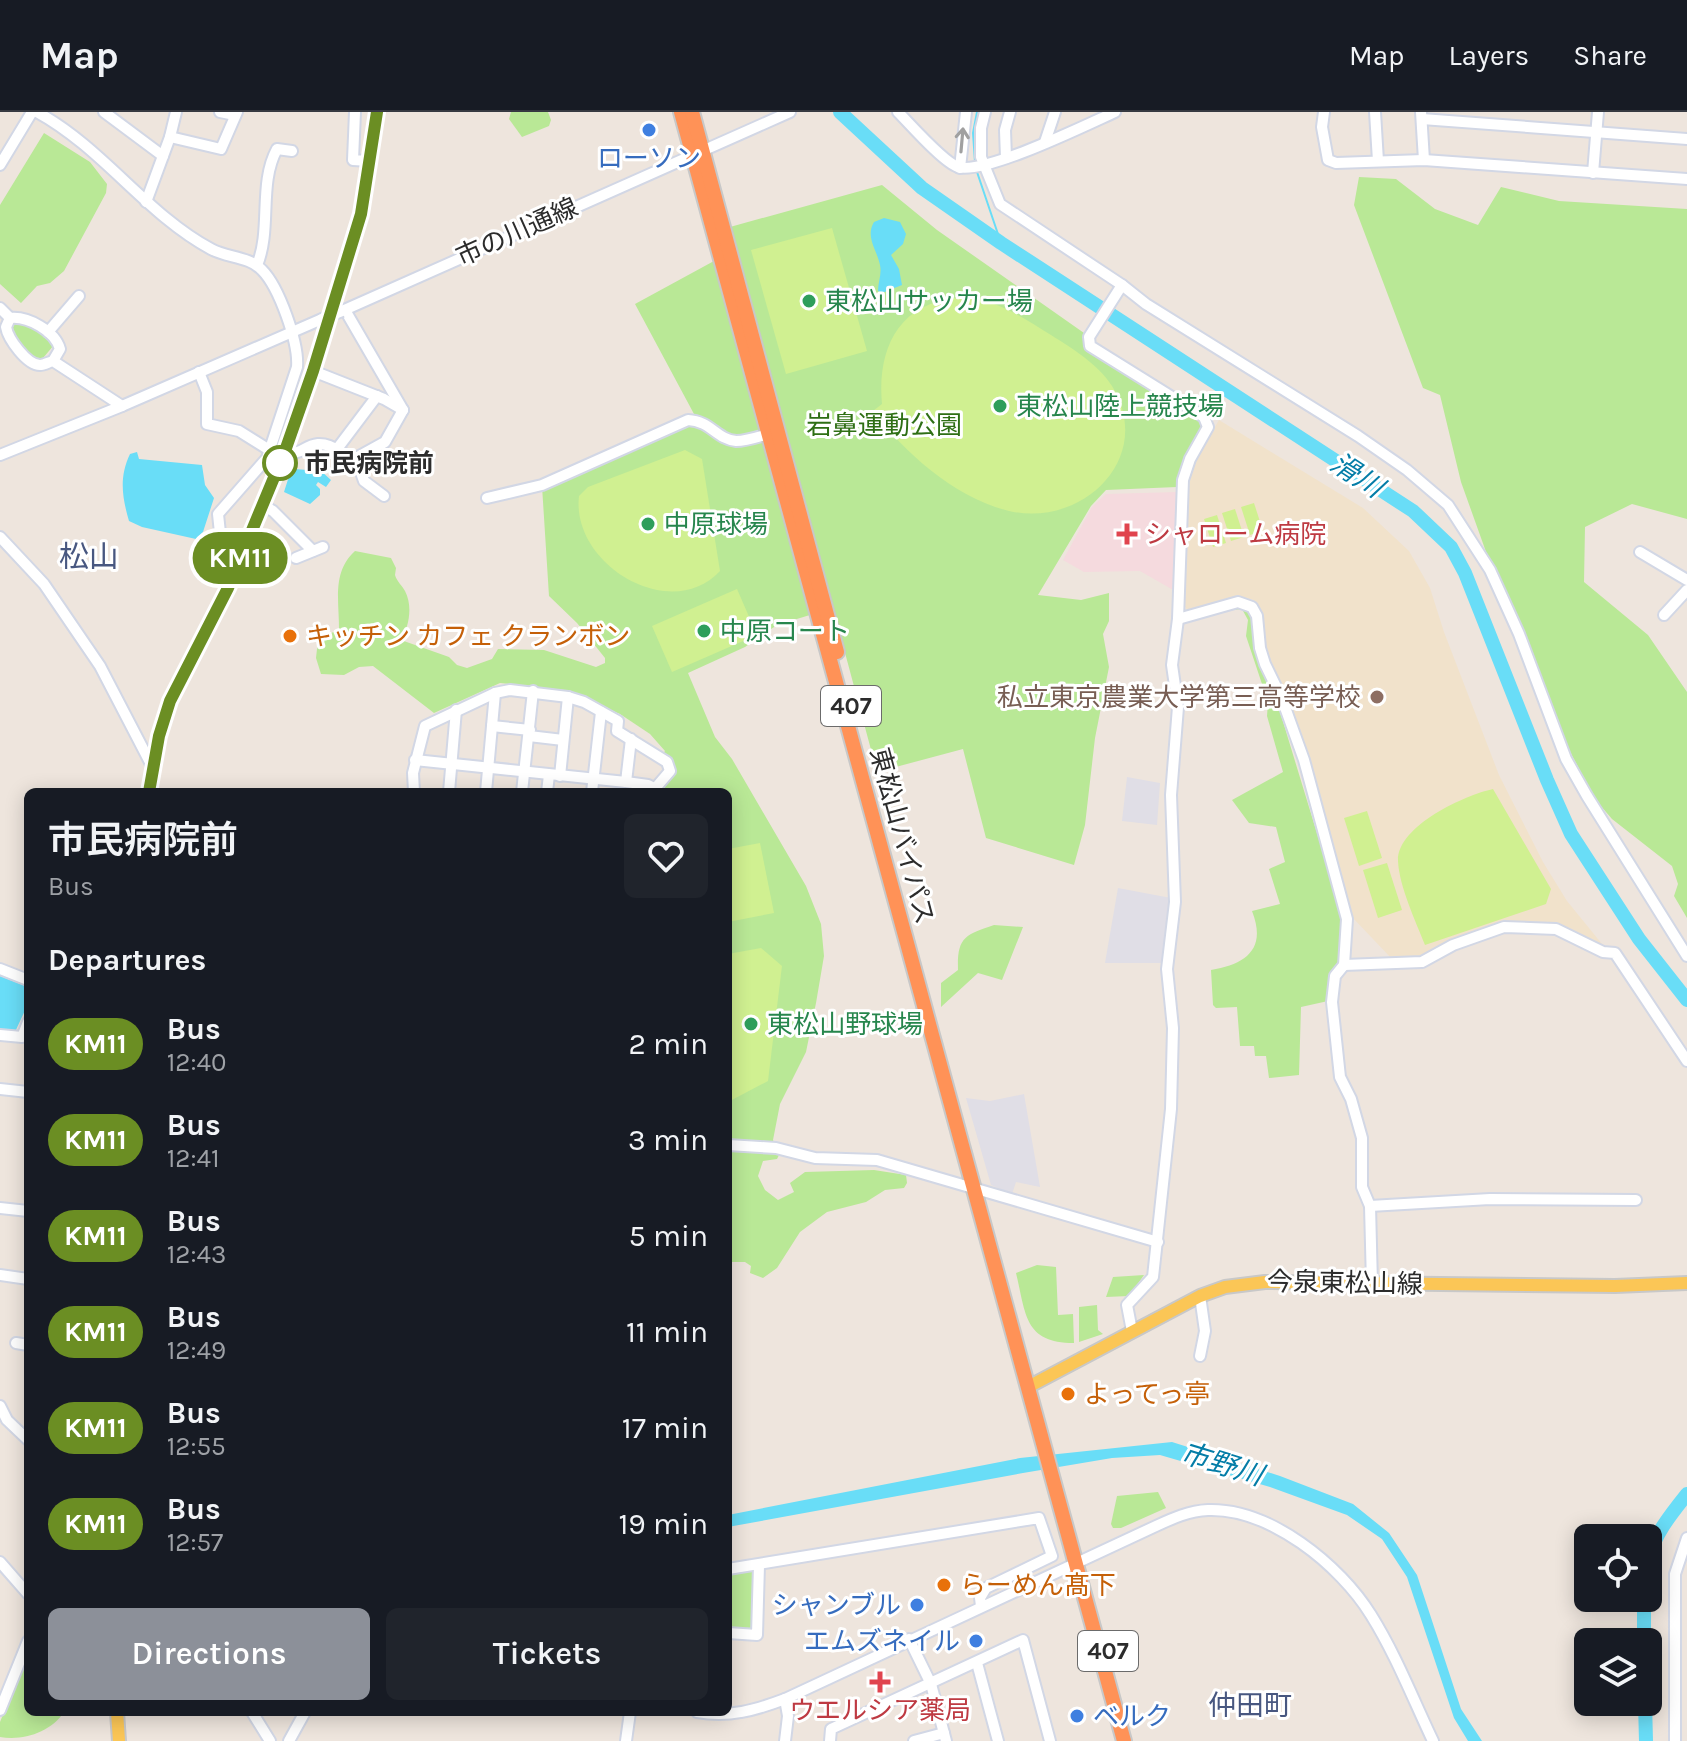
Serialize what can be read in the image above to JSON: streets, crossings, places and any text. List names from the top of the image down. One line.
{"streets":{"highway":["407","東松山バイパス"],"main road":["今泉東松山線"],"street":["市の川通線"]},"crossings":[["市の川通線","東松山バイパス"],["407","東松山バイパス"],["東松山バイパス","今泉東松山線"]],"districts":["松山","仲田町"],"water":["滑川","市野川"],"parks":["岩鼻運動公園"],"places":{"other":["ローソン","東松山サッカー場","東松山陸上競技場","市民病院前","中原球場","中原コート","キッチン カフェ クランボン","私立東京農業大学第三高等学校","東松山野球場","よってっ亭","らーめん髙下","シャンブル","エムズネイル","ベルク"],"health":["シャローム病院","ウエルシア薬局"]},"lines":["bus line KM11"],"page":{"header":"Map","nav":["Map","Layers","Share"],"on_map":"KM11","heading":[["市民病院前","Bus"],"Departures"],"list":[{"mark":"KM11","name":"Bus","note":"12:40","value":"2 min"},{"mark":"KM11","name":"Bus","note":"12:41","value":"3 min"},{"mark":"KM11","name":"Bus","note":"12:43","value":"5 min"},{"mark":"KM11","name":"Bus","note":"12:49","value":"11 min"},{"mark":"KM11","name":"Bus","note":"12:55","value":"17 min"},{"mark":"KM11","name":"Bus","note":"12:57","value":"19 min"}],"buttons":["Directions","Tickets"]}}
